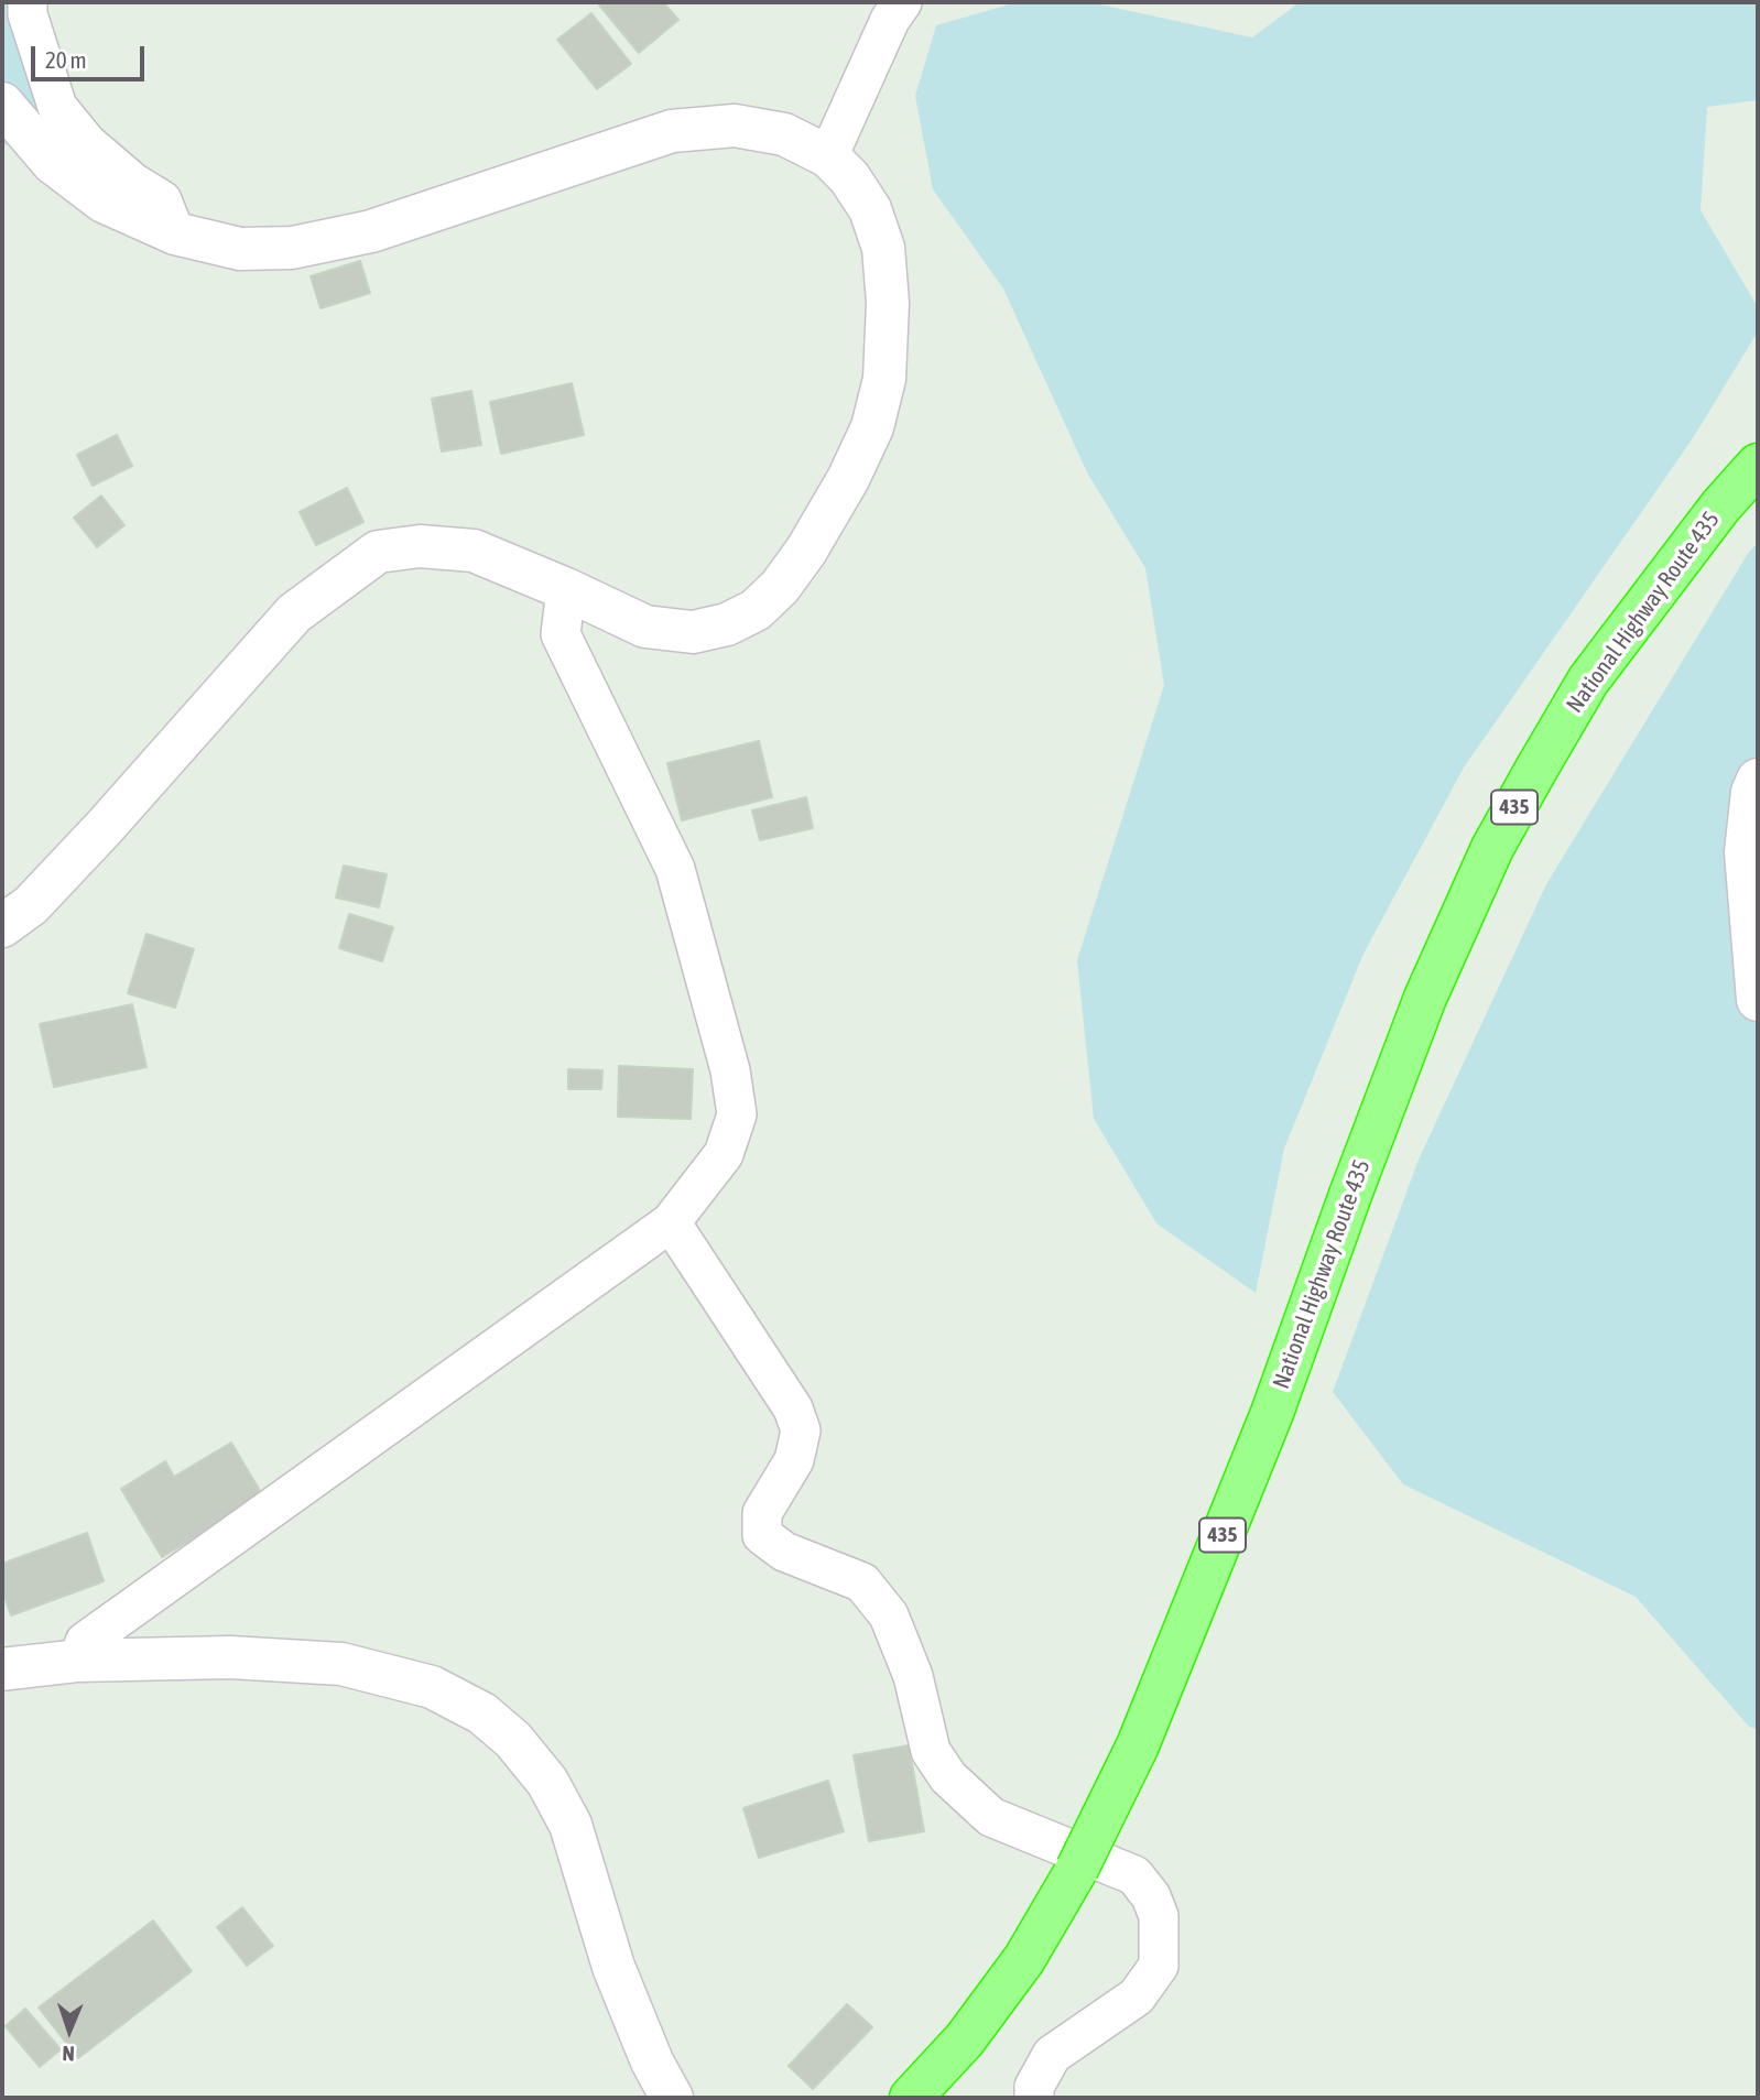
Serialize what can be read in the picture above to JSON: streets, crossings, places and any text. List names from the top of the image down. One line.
{"streets":{"highway":["National Highway Route 435","435"]},"scale_bar":"20 m","north":"bottom"}
